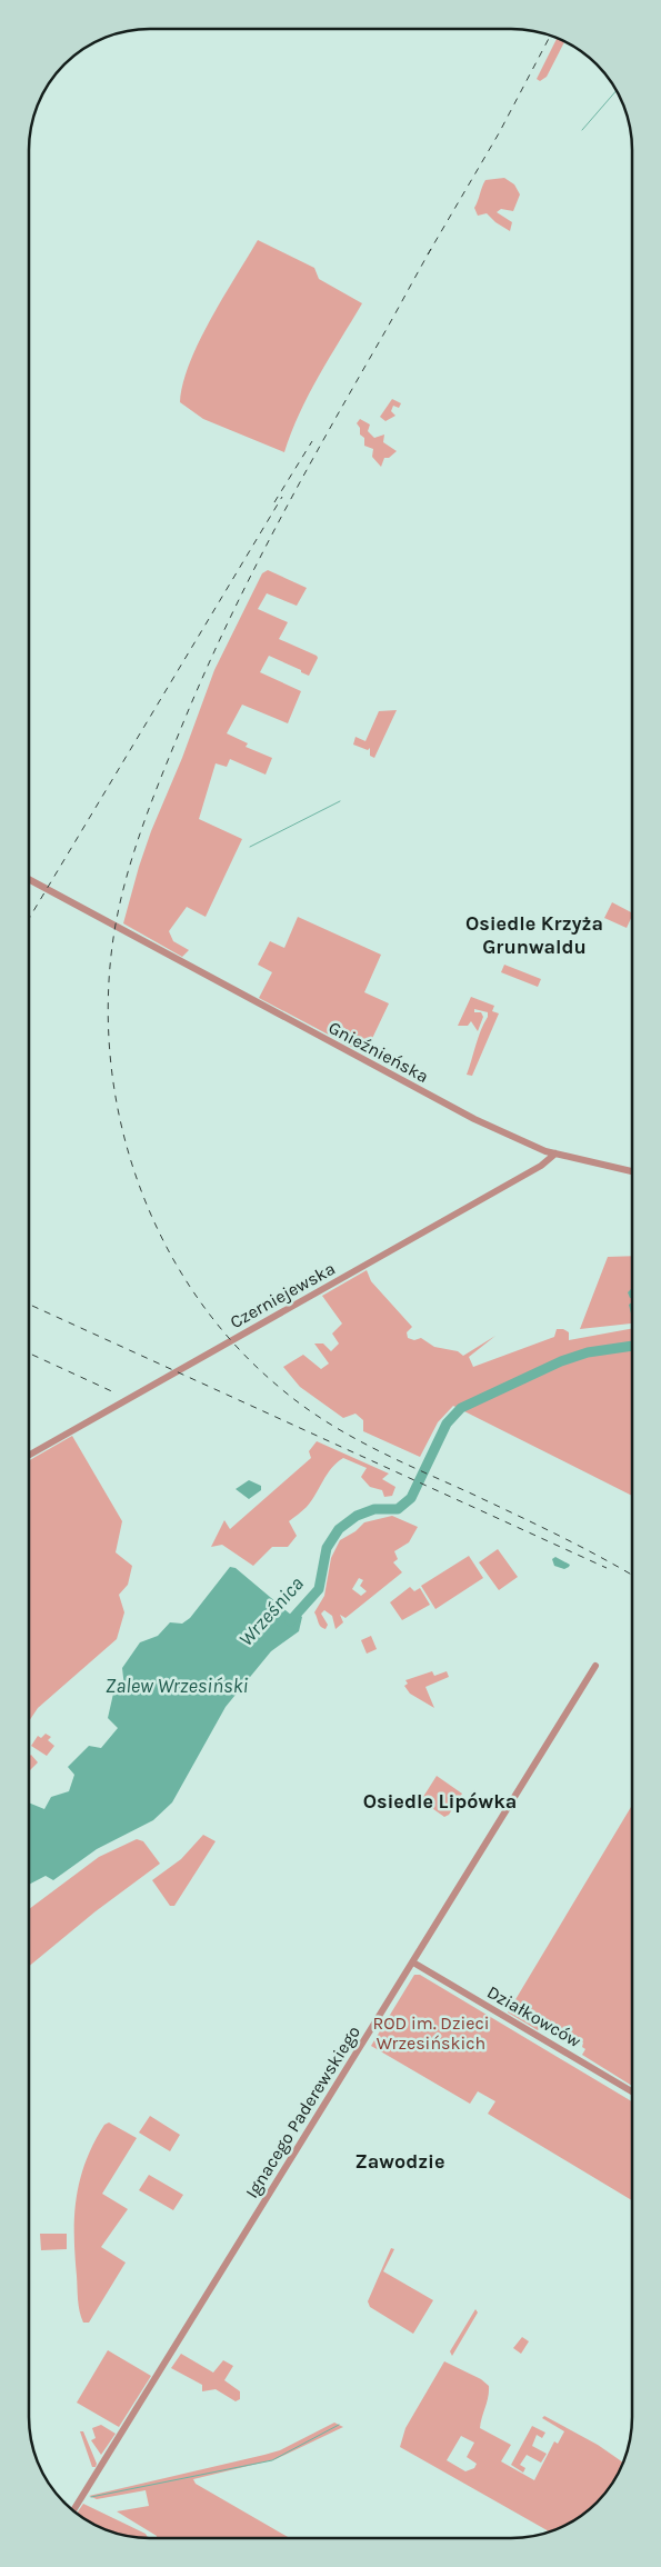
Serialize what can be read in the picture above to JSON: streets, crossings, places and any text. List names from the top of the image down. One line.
{"streets":{"street":["Gnieźnieńska","Czerniejewska","Działkowców","Ignacego Paderewskiego"]},"crossings":[["Gnieźnieńska","Czerniejewska"],["Działkowców","Ignacego Paderewskiego"]],"districts":["Osiedle Krzyża Grunwaldu","Osiedle Lipówka","Zawodzie"],"water":["Wrześnica","Zalew Wrzesiński"],"parks":["ROD im. Dzieci Wrzesińskich"]}
